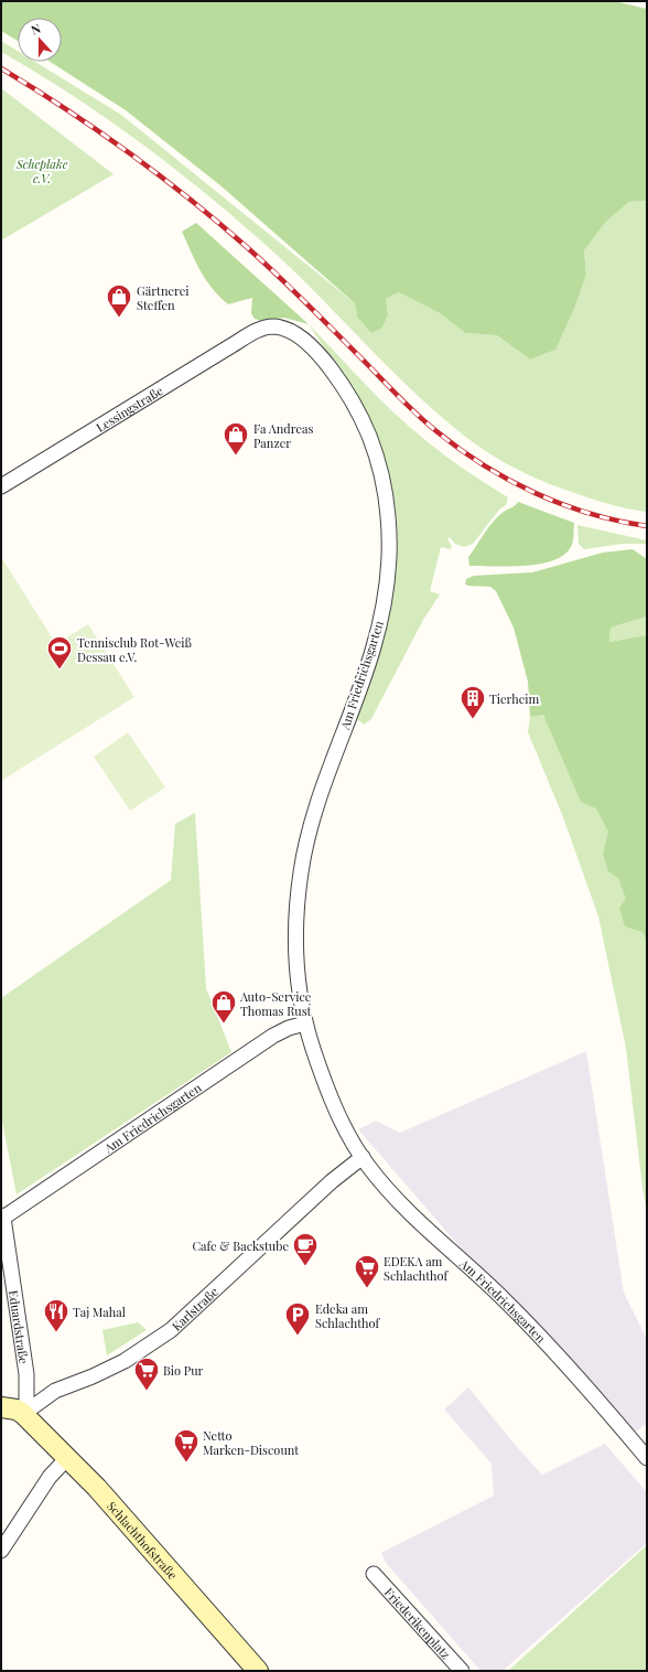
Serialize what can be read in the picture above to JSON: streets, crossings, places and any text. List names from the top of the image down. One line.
{"streets":{"main road":["Schlachthofstraße"],"street":["Lessingstraße","Am Friedrichsgarten","Karlstraße","Eduardstraße","Friederikenplatz"]},"crossings":[["Lessingstraße","Am Friedrichsgarten"],["Am Friedrichsgarten","Karlstraße"],["Am Friedrichsgarten","Eduardstraße"],["Karlstraße","Eduardstraße"],["Karlstraße","Schlachthofstraße"],["Eduardstraße","Schlachthofstraße"]],"parks":["Scheplake e.V."],"places":{"shop":["Gärtnerei Steffen","Fa Andreas Panzer","Auto-Service Thomas Rust"],"sports":["Tennisclub Rot-Weiß Dessau e.V."],"building":["Tierheim"],"cafe":["Cafe & Backstube"],"supermarket":["EDEKA am Schlachthof","Bio Pur","Netto Marken-Discount"],"restaurant":["Taj Mahal"],"parking":["Edeka am Schlachthof"]},"north":"top"}
